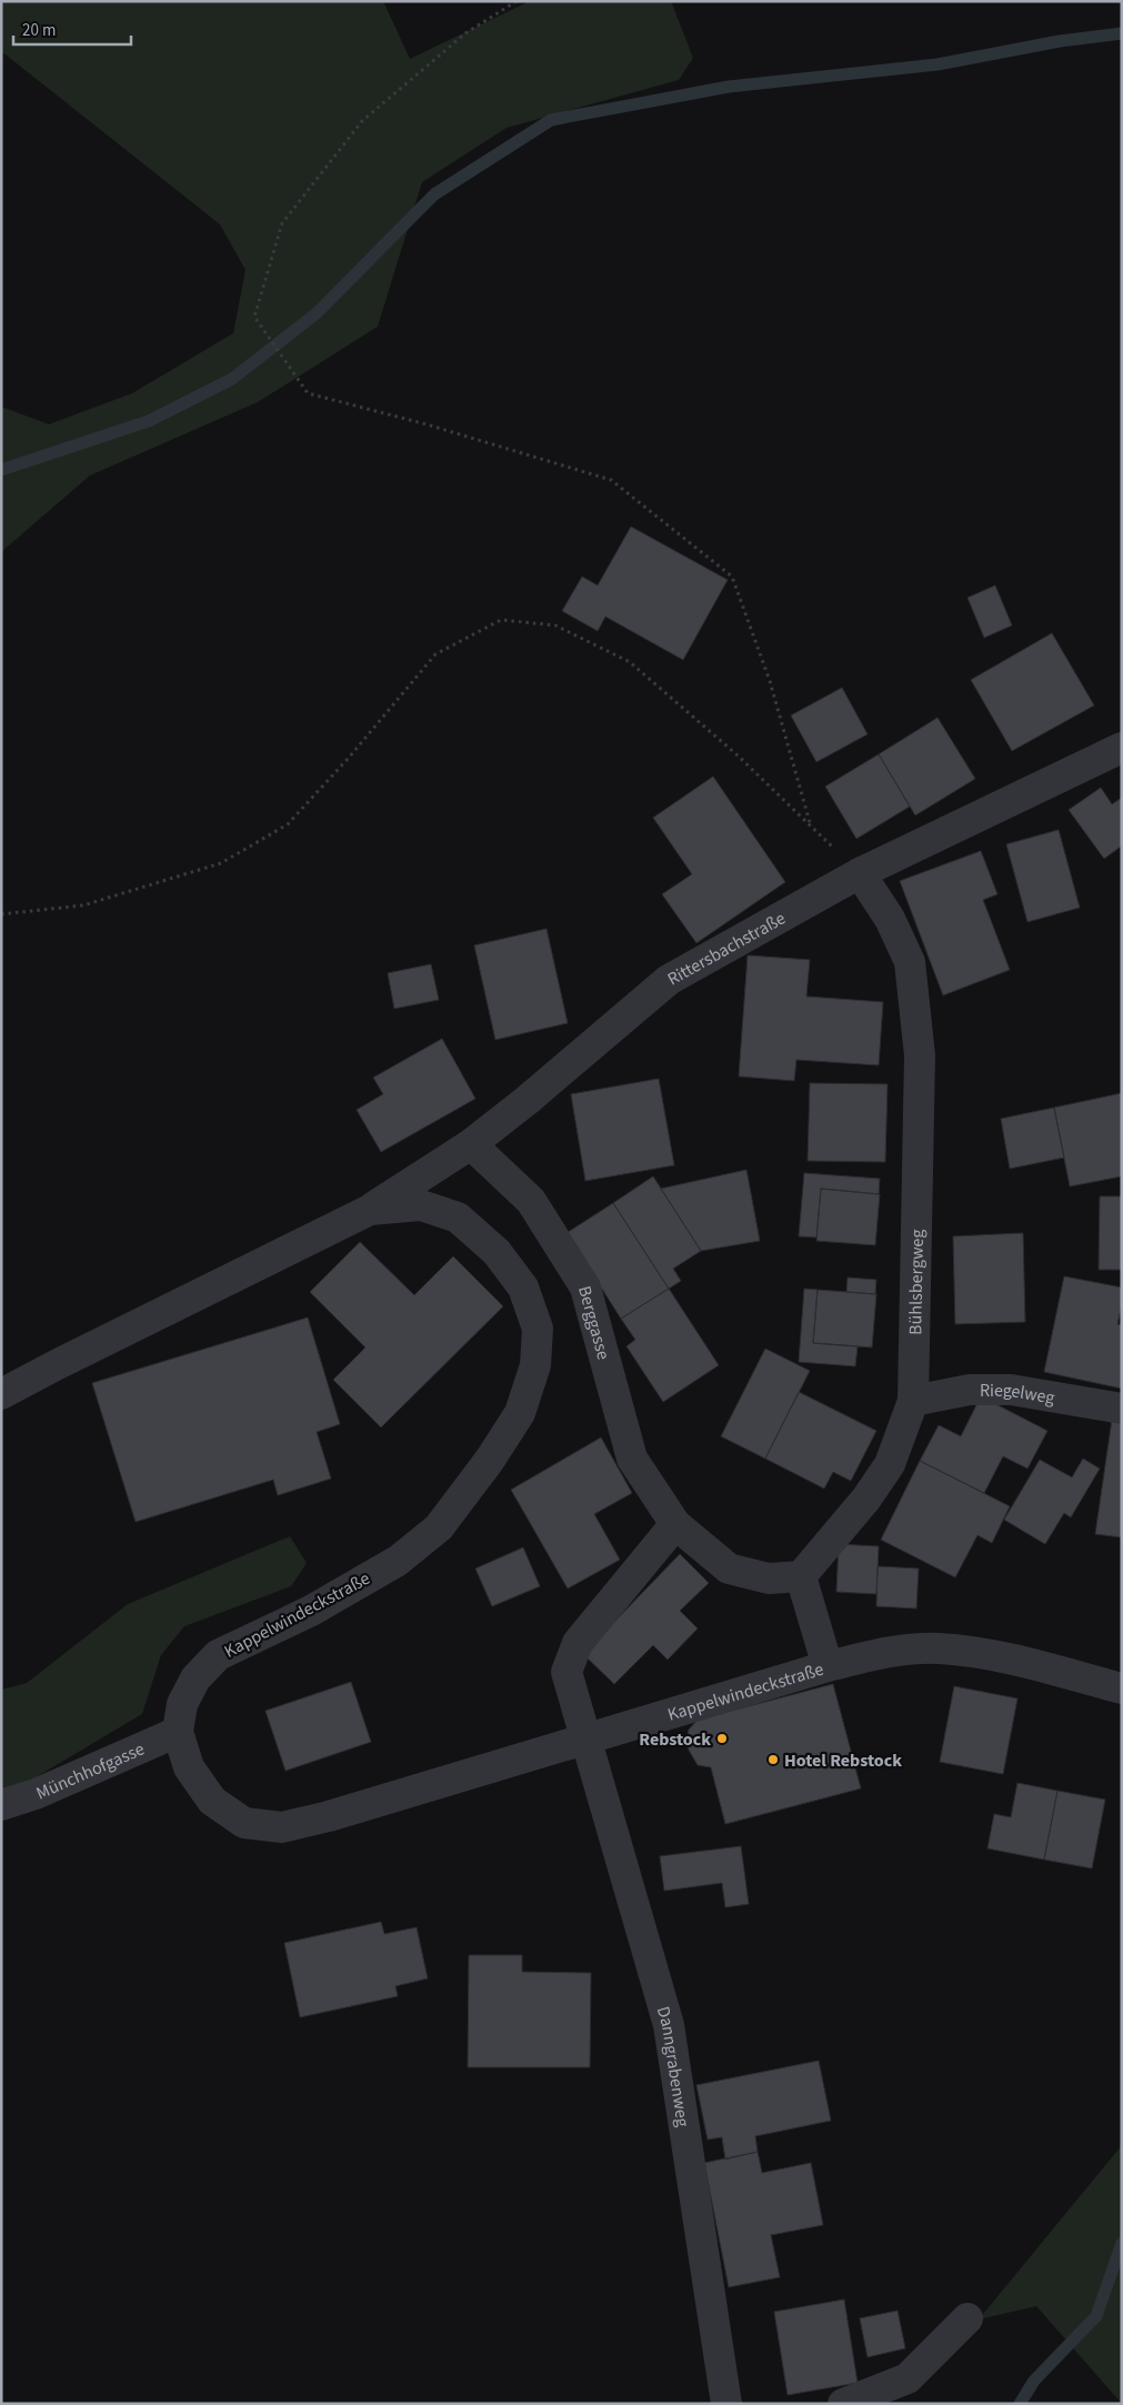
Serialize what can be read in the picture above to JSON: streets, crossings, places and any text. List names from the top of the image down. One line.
{"streets":{"street":["Rittersbachstraße","Bühlsbergweg","Berggasse","Riegelweg","Kappelwindeckstraße","Münchhofgasse","Danngrabenweg"]},"crossings":[["Rittersbachstraße","Bühlsbergweg"],["Rittersbachstraße","Berggasse"],["Rittersbachstraße","Kappelwindeckstraße"],["Bühlsbergweg","Berggasse"],["Bühlsbergweg","Riegelweg"],["Kappelwindeckstraße","Münchhofgasse"],["Kappelwindeckstraße","Danngrabenweg"]],"places":["Rebstock","Hotel Rebstock"],"scale_bar":"20 m"}
